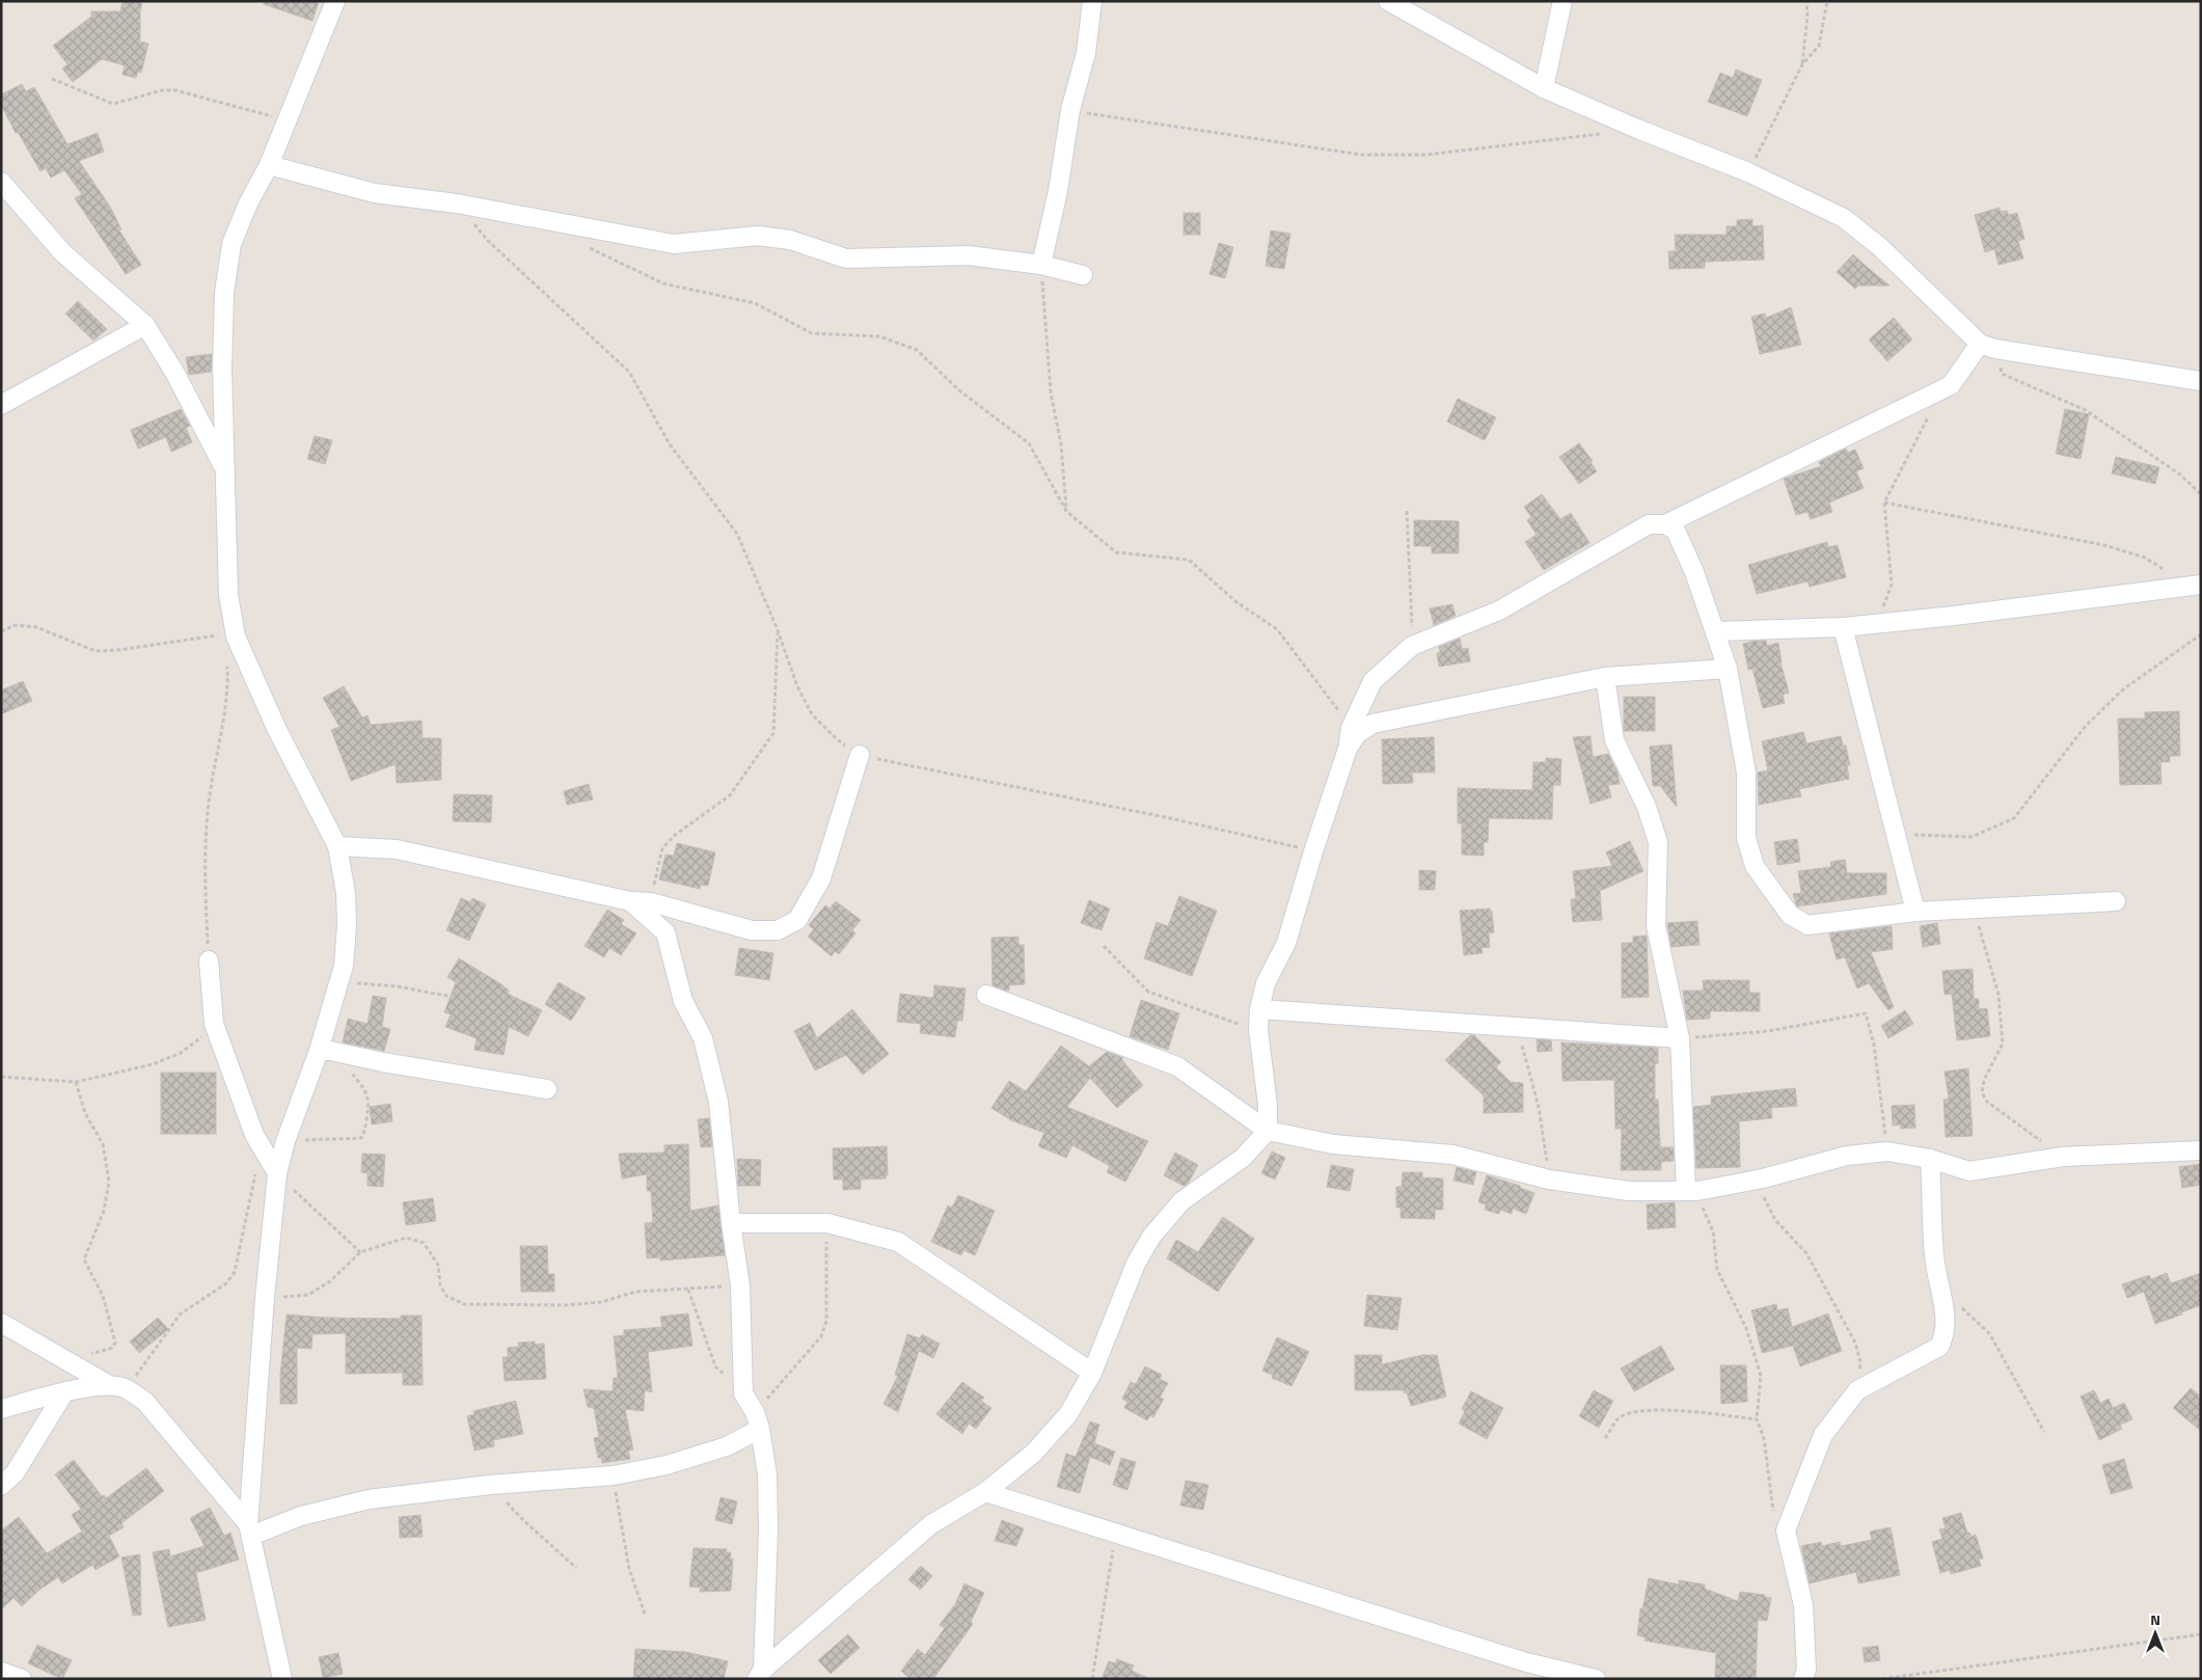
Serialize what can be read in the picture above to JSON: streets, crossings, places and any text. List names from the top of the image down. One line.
{"north":"top"}
